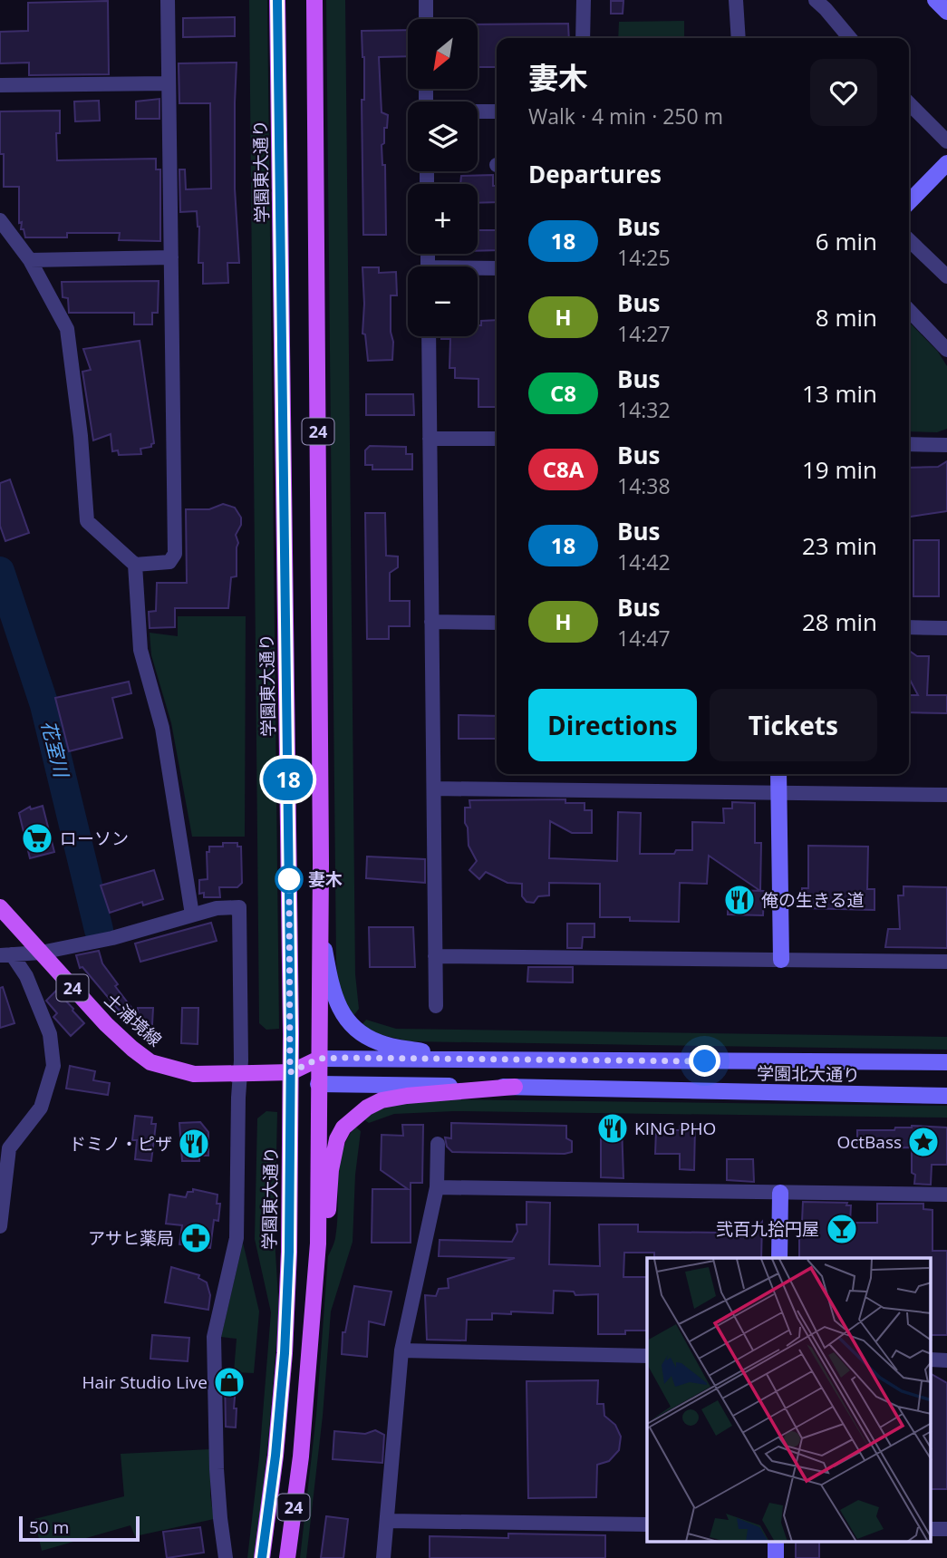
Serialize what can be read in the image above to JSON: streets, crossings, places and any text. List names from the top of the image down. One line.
{"streets":{"main road":["学園東大通り","24","土浦境線","学園北大通り"]},"crossings":[["学園東大通り","土浦境線"],["学園東大通り","学園北大通り"],["24","土浦境線"],["24","学園北大通り"],["土浦境線","学園北大通り"]],"water":["花室川"],"places":{"supermarket":["ローソン"],"other":["妻木"],"restaurant":["俺の生きる道","KING PHO","ドミノ・ピザ"],"place":["OctBass"],"bar":["弐百九拾円屋"],"pharmacy":["アサヒ薬局"],"shop":["Hair Studio Live"]},"lines":["bus line 18"],"scale_bar":"50 m","north":"bottom left","page":{"on_map":"18","map_buttons":["+","−"],"heading":[["妻木","Walk · 4 min · 250 m"],"Departures"],"list":[{"mark":"18","name":"Bus","note":"14:25","value":"6 min"},{"mark":"H","name":"Bus","note":"14:27","value":"8 min"},{"mark":"C8","name":"Bus","note":"14:32","value":"13 min"},{"mark":"C8A","name":"Bus","note":"14:38","value":"19 min"},{"mark":"18","name":"Bus","note":"14:42","value":"23 min"},{"mark":"H","name":"Bus","note":"14:47","value":"28 min"}],"buttons":["Directions","Tickets"],"scale":"50 m"}}
